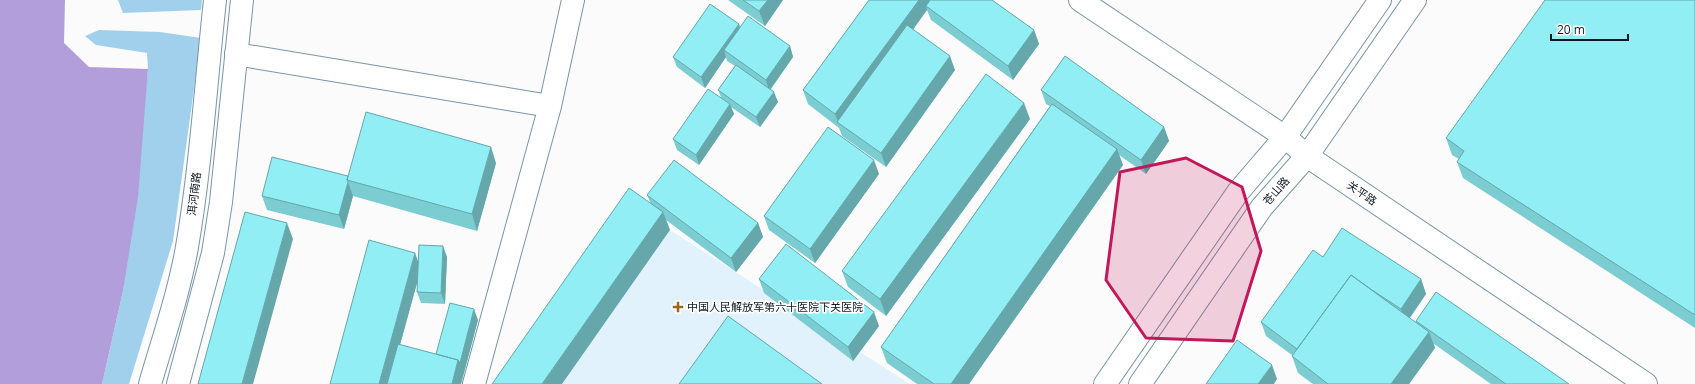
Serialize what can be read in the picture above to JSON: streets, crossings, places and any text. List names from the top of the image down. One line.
{"streets":{"main road":["苍山路","关平路","洱河南路"]},"crossings":[["苍山路","关平路"]],"places":{"health":["中国人民解放军第六十医院下关医院"]},"scale_bar":"20 m"}
